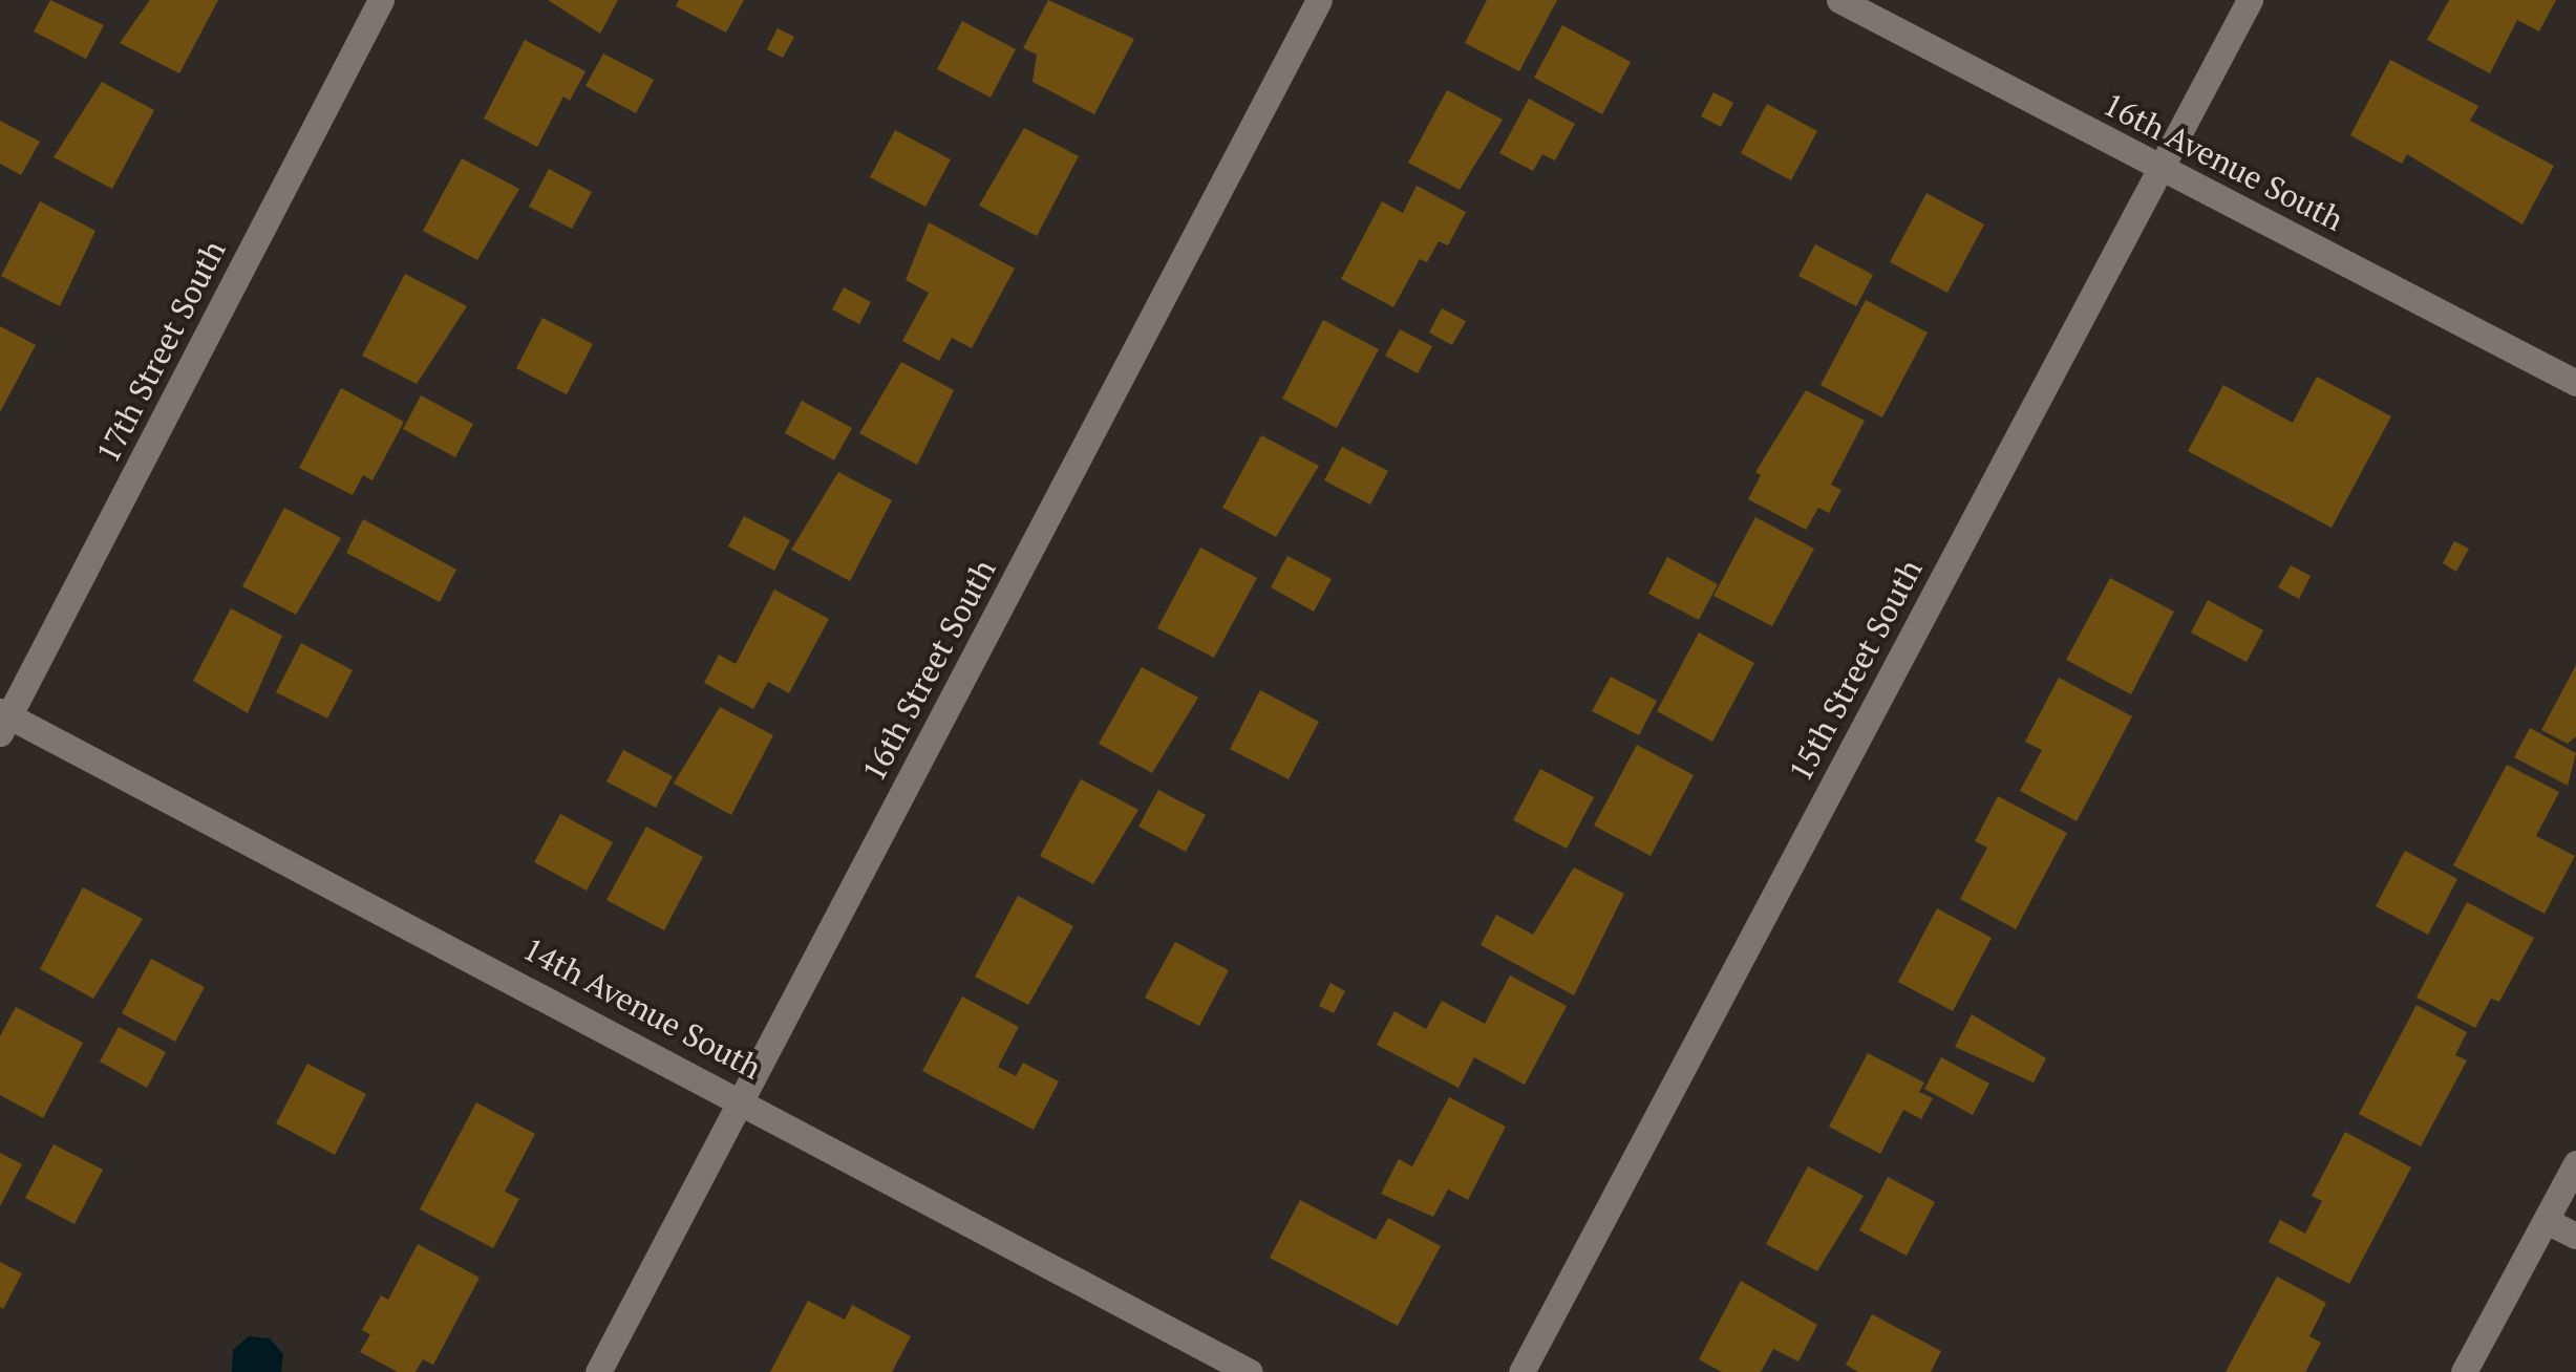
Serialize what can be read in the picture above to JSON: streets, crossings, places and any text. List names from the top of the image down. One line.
{"streets":{"street":["16th Avenue South","17th Street South","16th Street South","15th Street South","14th Avenue South"]},"crossings":[["16th Avenue South","15th Street South"],["17th Street South","14th Avenue South"],["16th Street South","14th Avenue South"]]}
